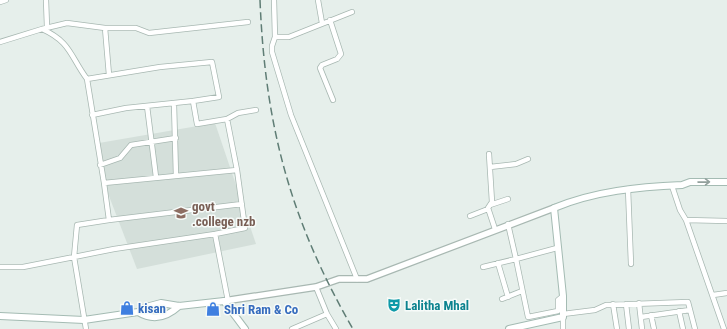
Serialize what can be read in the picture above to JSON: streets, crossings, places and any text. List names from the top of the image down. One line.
{"places":{"school or university":["govt .college nzb"],"theatre":["Lalitha Mhal"],"shop":["kisan","Shri Ram & Co"]}}
